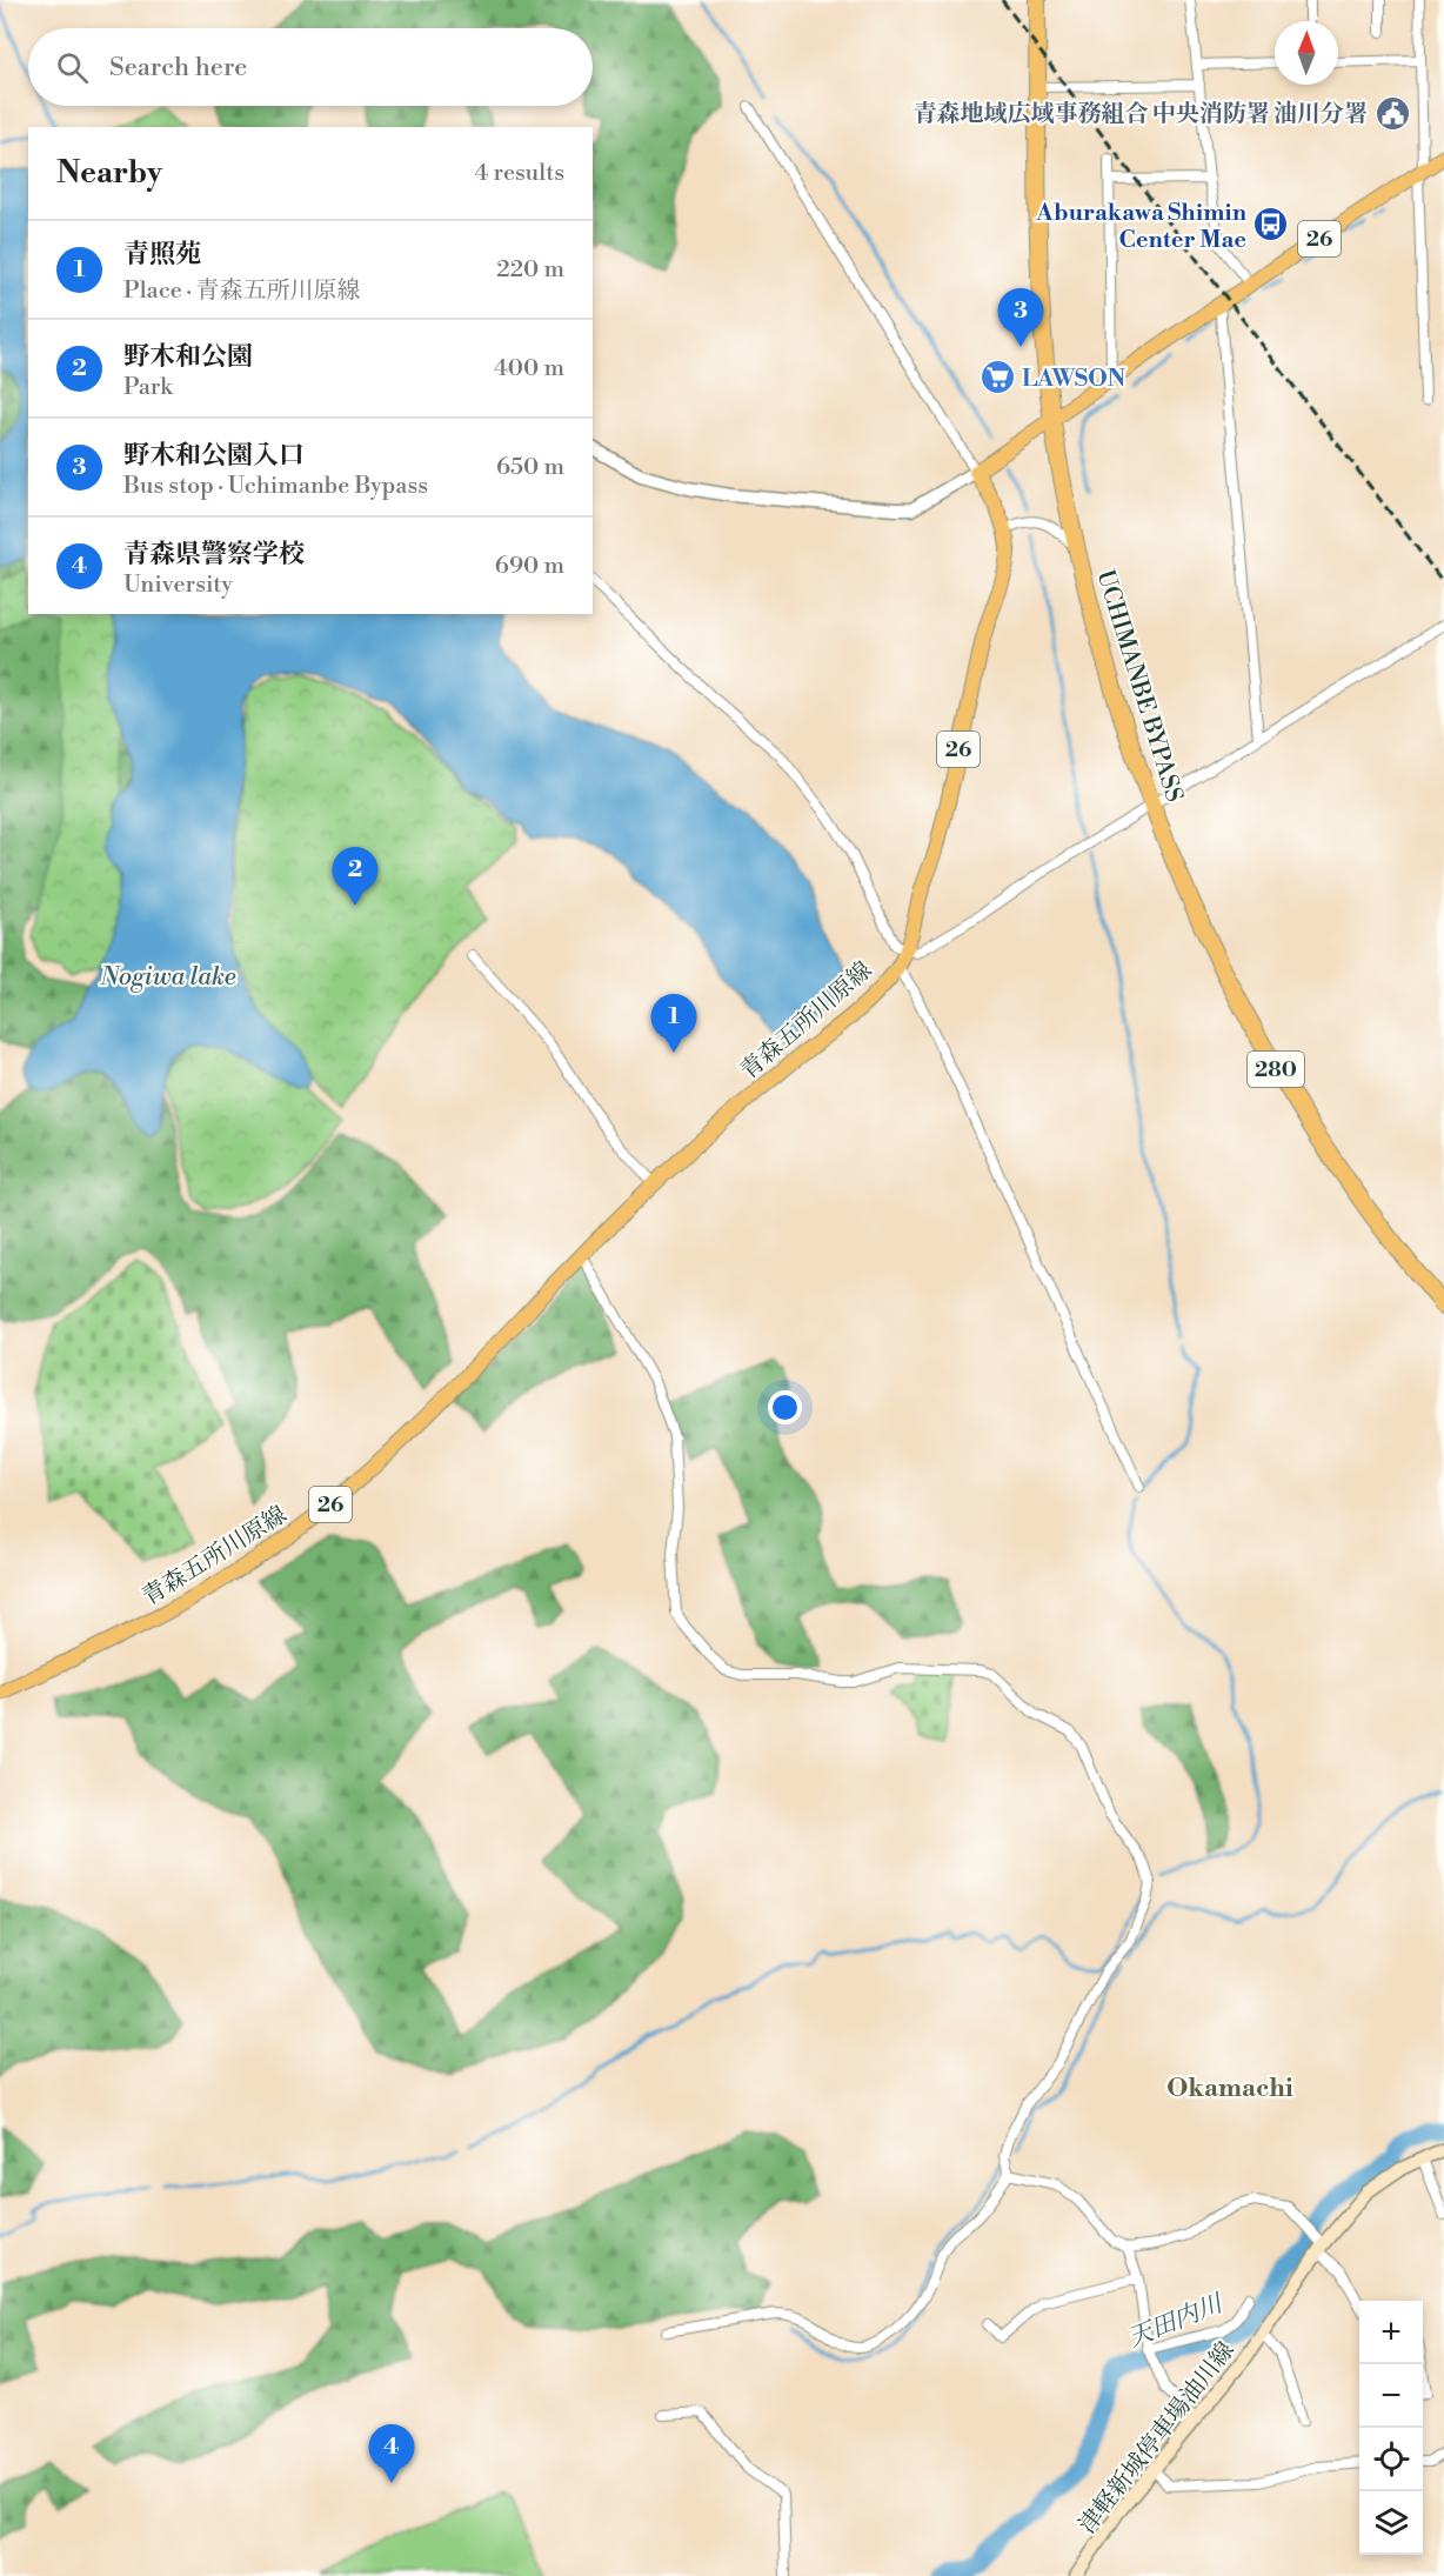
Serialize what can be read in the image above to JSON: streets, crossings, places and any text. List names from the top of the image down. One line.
{"streets":{"highway":["UCHIMANBE BYPASS","280"],"main road":["26","青森五所川原線","津軽新城停車場油川線"]},"crossings":[["26","UCHIMANBE BYPASS"],["26","青森五所川原線"]],"districts":["Okamachi"],"water":["Nogiwa lake","天田内川"],"places":{"public building":["青森地域広域事務組合 中央消防署 油川分署"],"bus stop":["Aburakawa Shimin Center Mae"],"supermarket":["LAWSON"]},"north":"top","page":{"search":"Search here","heading":["Nearby","4 results"],"list":[{"mark":"1","name":"青照苑","note":"Place · 青森五所川原線","value":"220 m"},{"mark":"2","name":"野木和公園","note":"Park","value":"400 m"},{"mark":"3","name":"野木和公園入口","note":"Bus stop · Uchimanbe Bypass","value":"650 m"},{"mark":"4","name":"青森県警察学校","note":"University","value":"690 m"}],"pins":["3","2","1","4"],"map_buttons":["+","−"]}}
